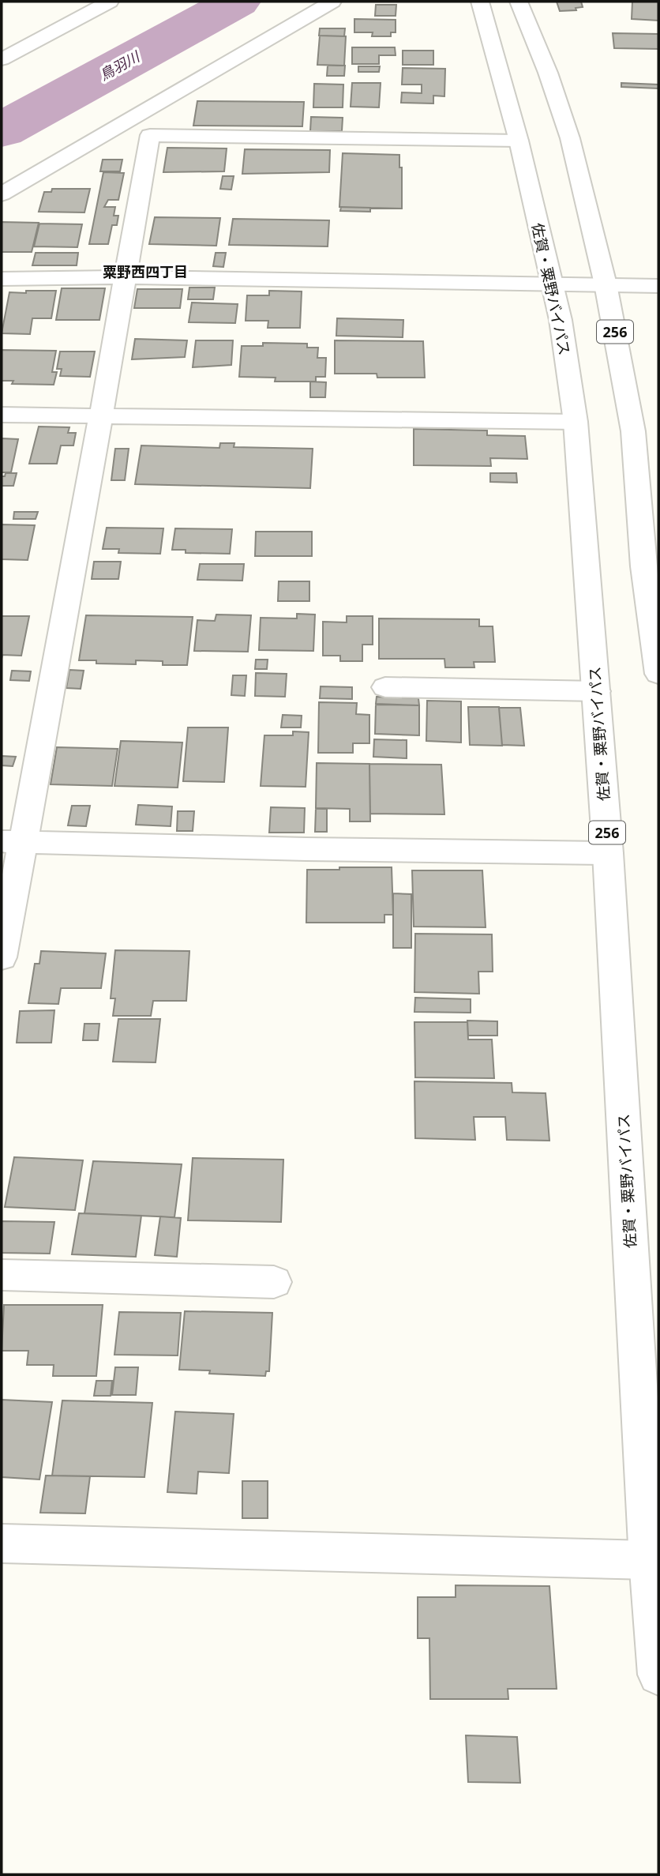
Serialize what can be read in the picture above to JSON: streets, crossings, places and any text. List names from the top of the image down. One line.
{"streets":{"main road":["佐賀・粟野バイパス","256"]},"districts":["粟野西四丁目"],"water":["鳥羽川"]}
